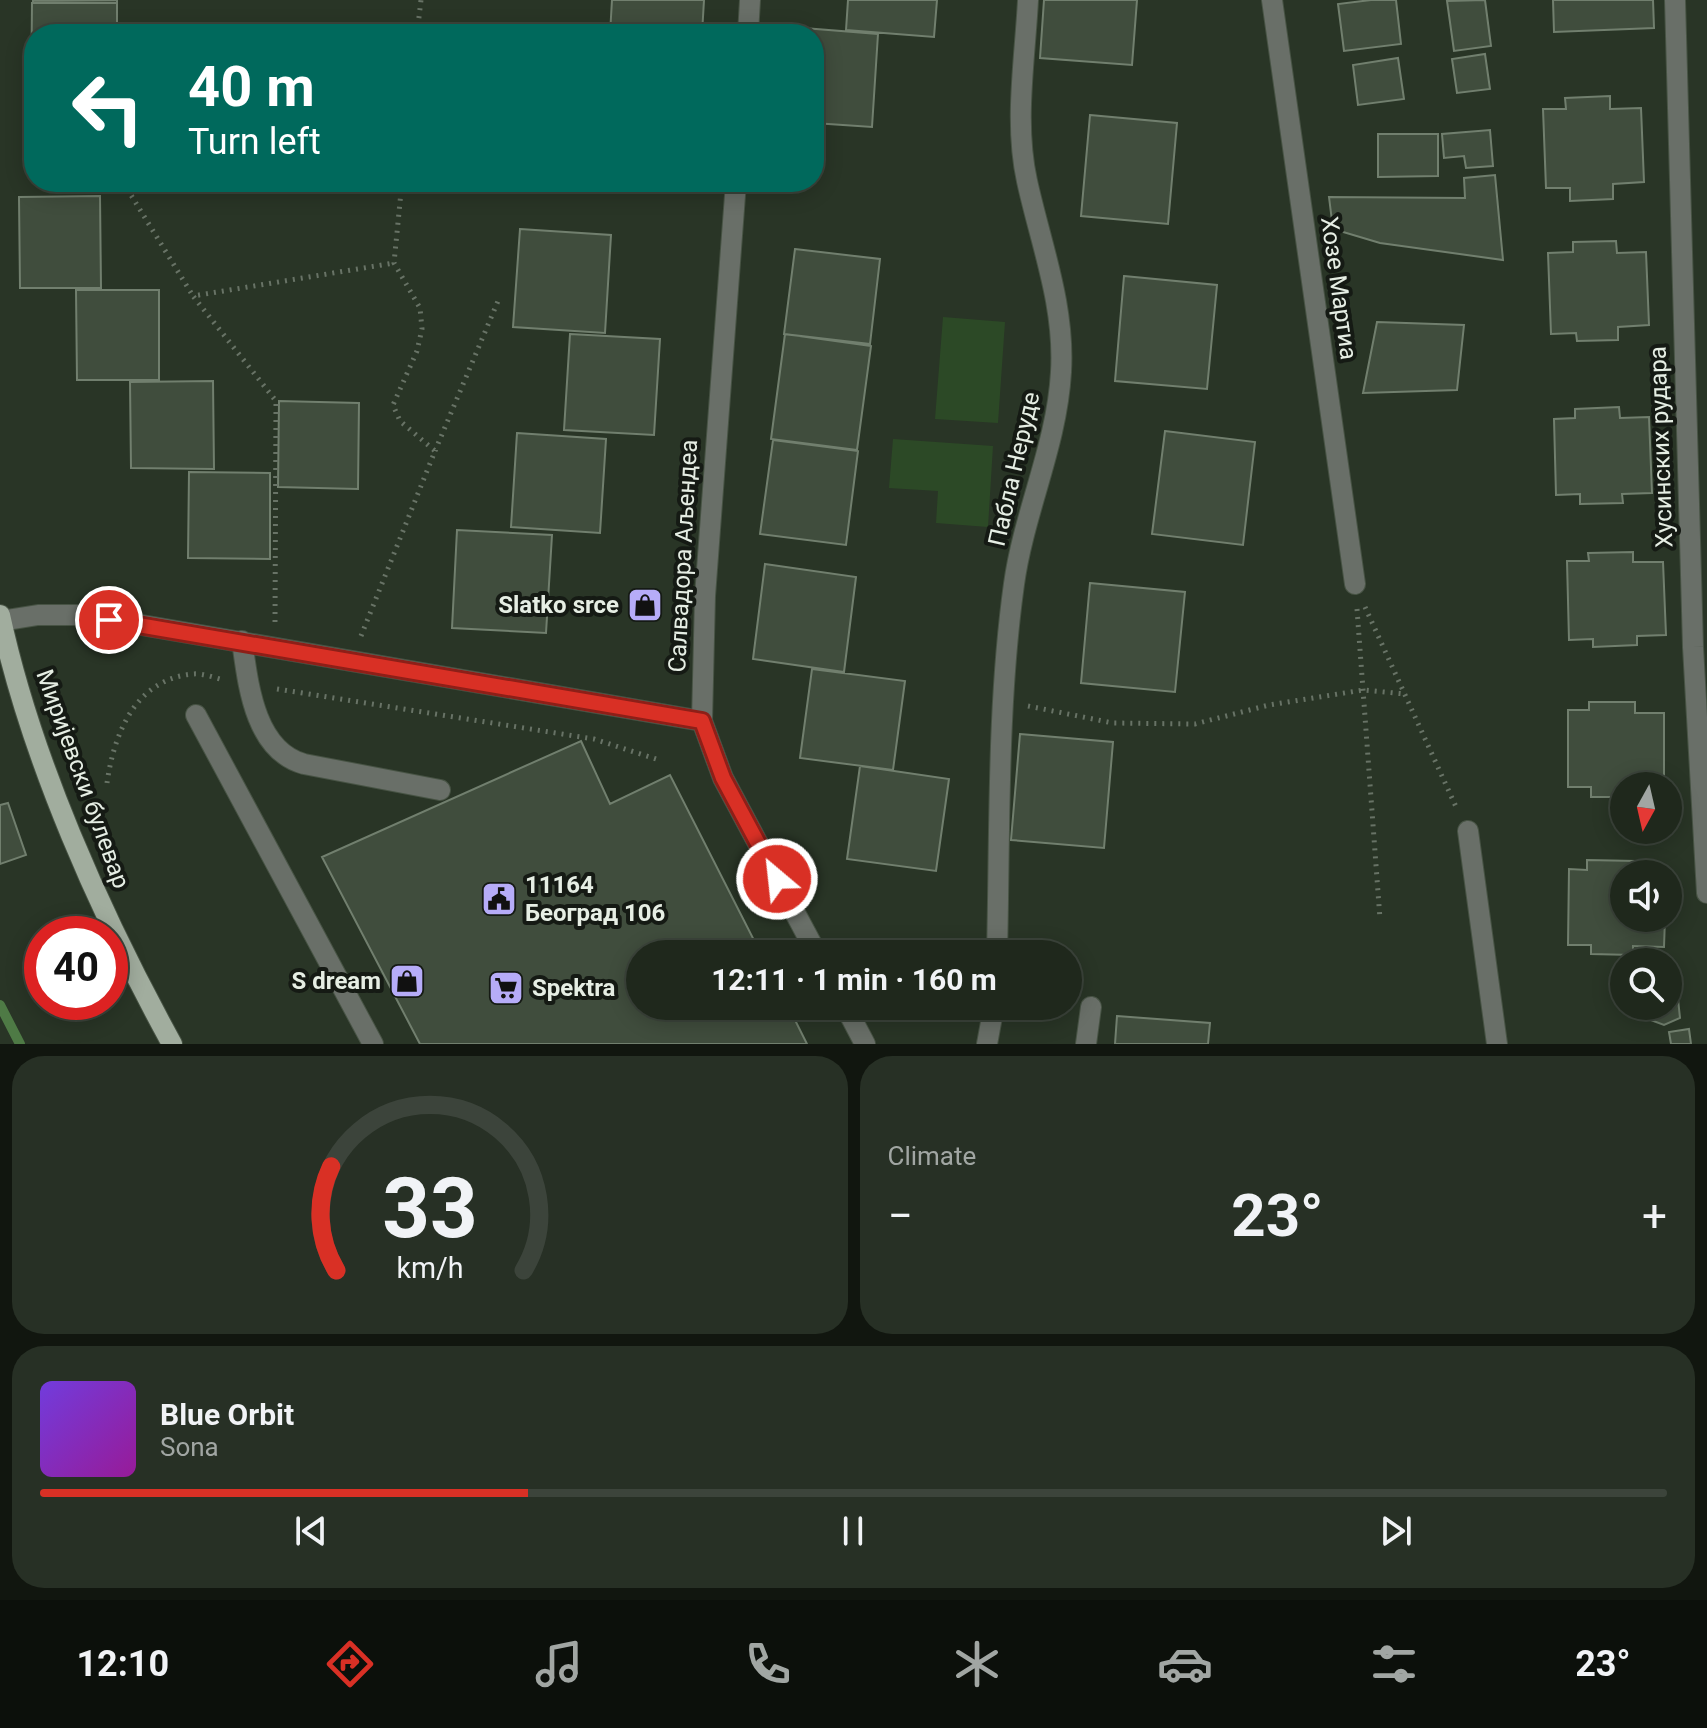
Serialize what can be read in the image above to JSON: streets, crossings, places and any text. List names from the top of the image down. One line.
{"streets":{"main road":["Миријевски булевар"],"street":["Хозе Мартиа","Хусинских рудара","Пабла Неруде","Салвадора Аљендеа"]},"places":{"shop":["Slatko srce","S dream"],"public building":["11164 Београд 106"],"supermarket":["Spektra"]},"north":"bottom","page":{"turn":["40 m","Turn left"],"limit":"40","trip":"12:11 · 1 min · 160 m","tile":"Climate","heat":["−","23°","+"],"song":["Blue Orbit","Sona"],"tabs":["12:10","23°"],"gauge":["33","km/h"]}}
